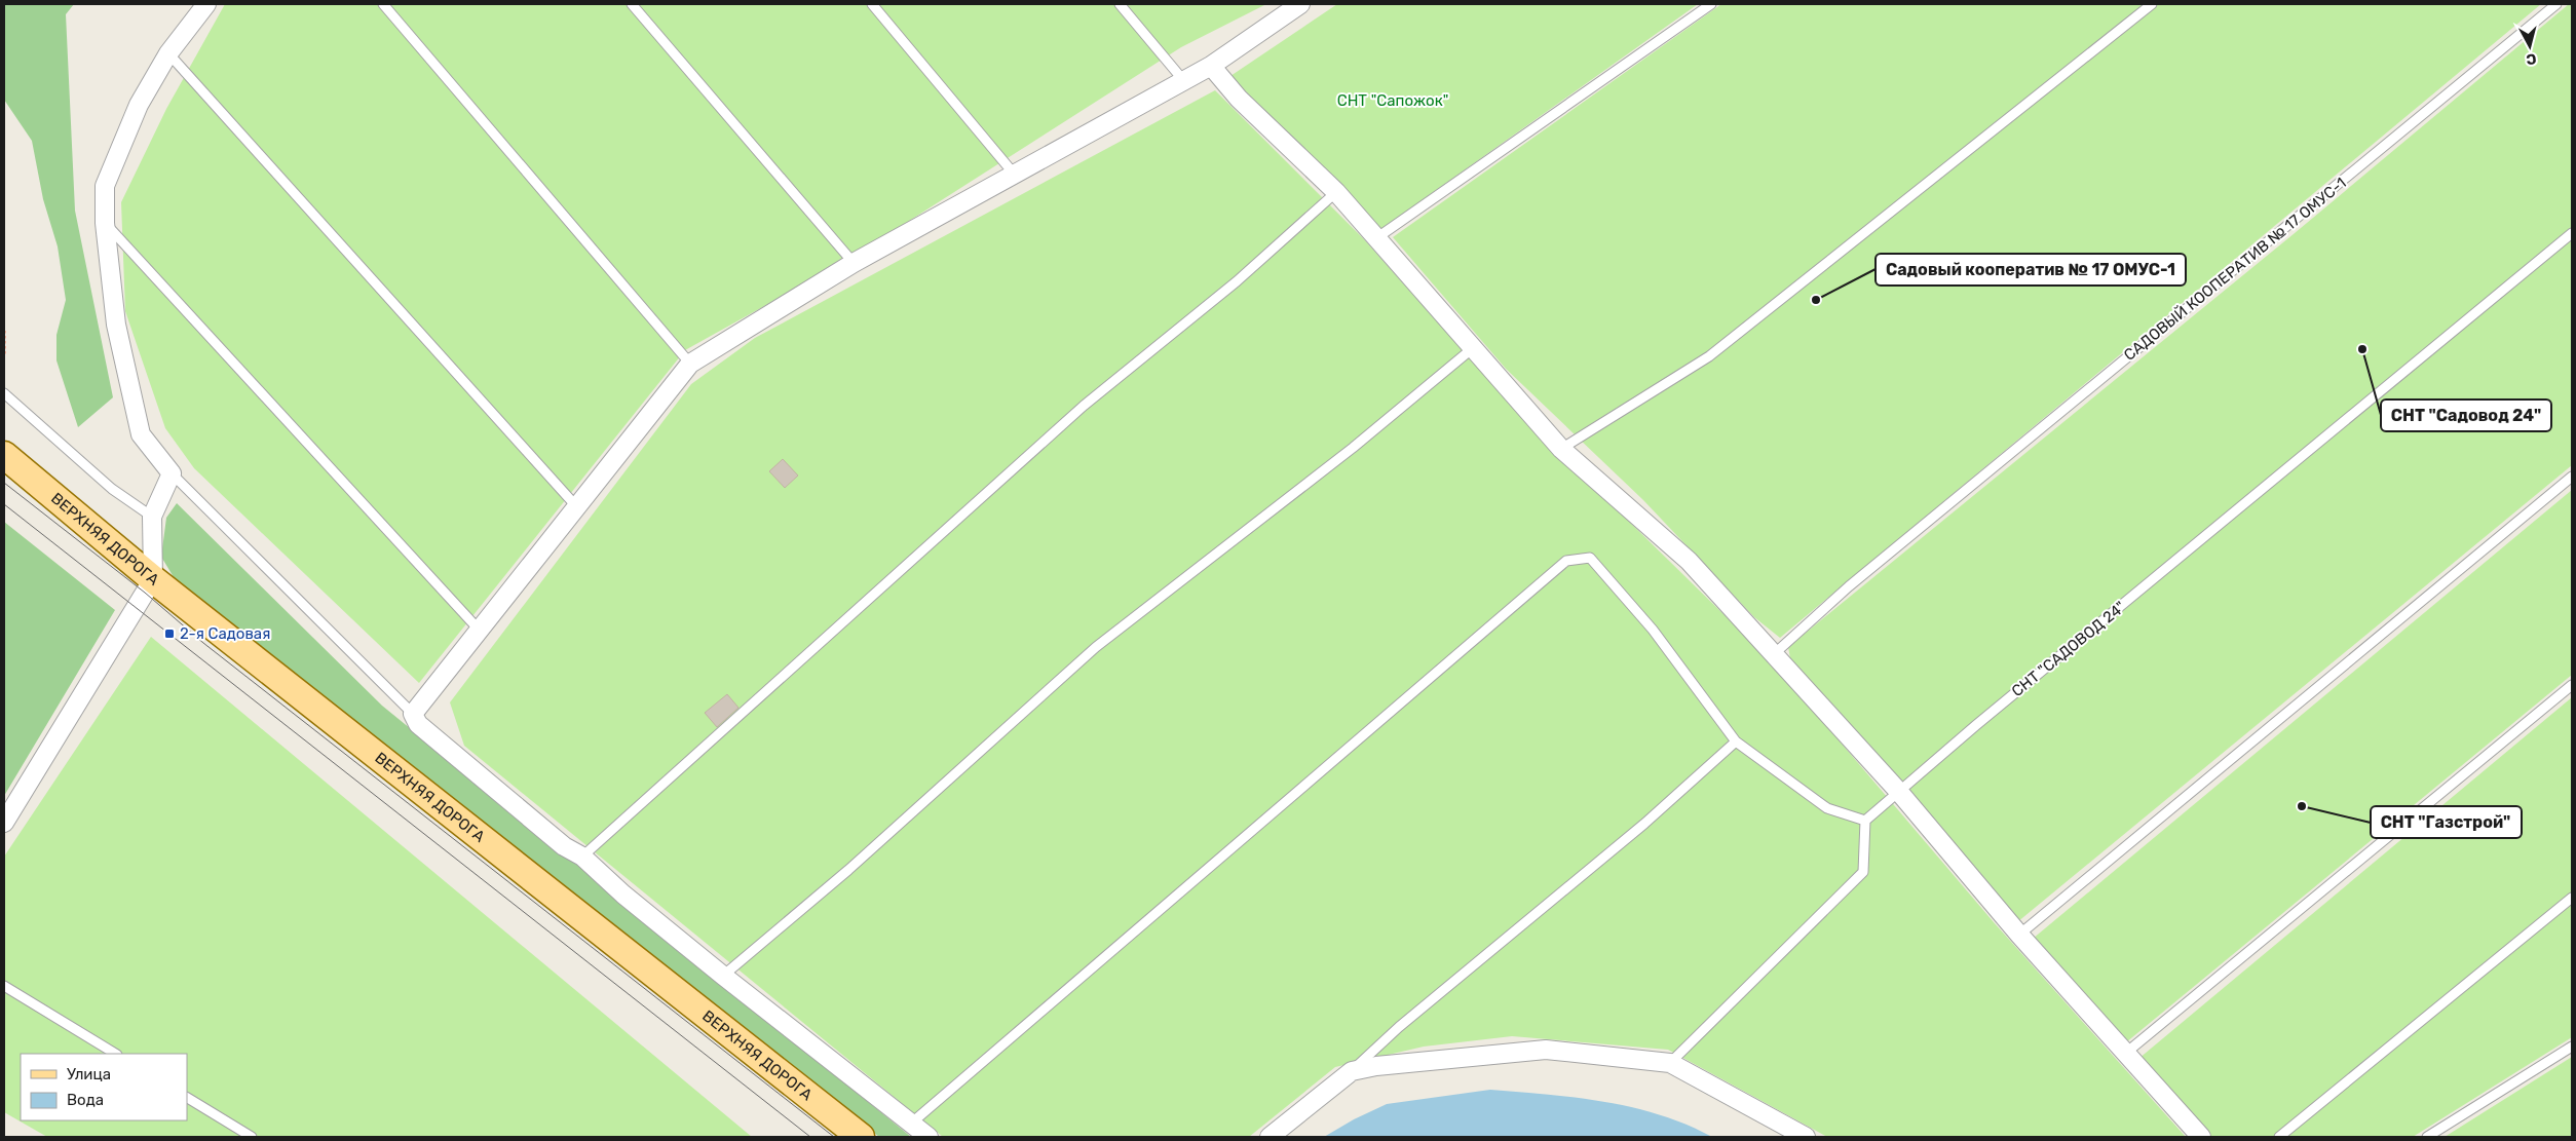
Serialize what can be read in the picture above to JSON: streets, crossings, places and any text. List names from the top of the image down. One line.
{"streets":{"main road":["ВЕРХНЯЯ ДОРОГА"],"lane":["САДОВЫЙ КООПЕРАТИВ № 17 ОМУС-1","СНТ \"САДОВОД 24\""]},"parks":["СНТ \"Сапожок\""],"places":{"other":["Садовый кооператив № 17 ОМУС-1","СНТ \"Садовод 24\"","СНТ \"Газстрой\""],"transit":["2-я Садовая"]},"legend":["Улица","Вода"],"north":"bottom"}
